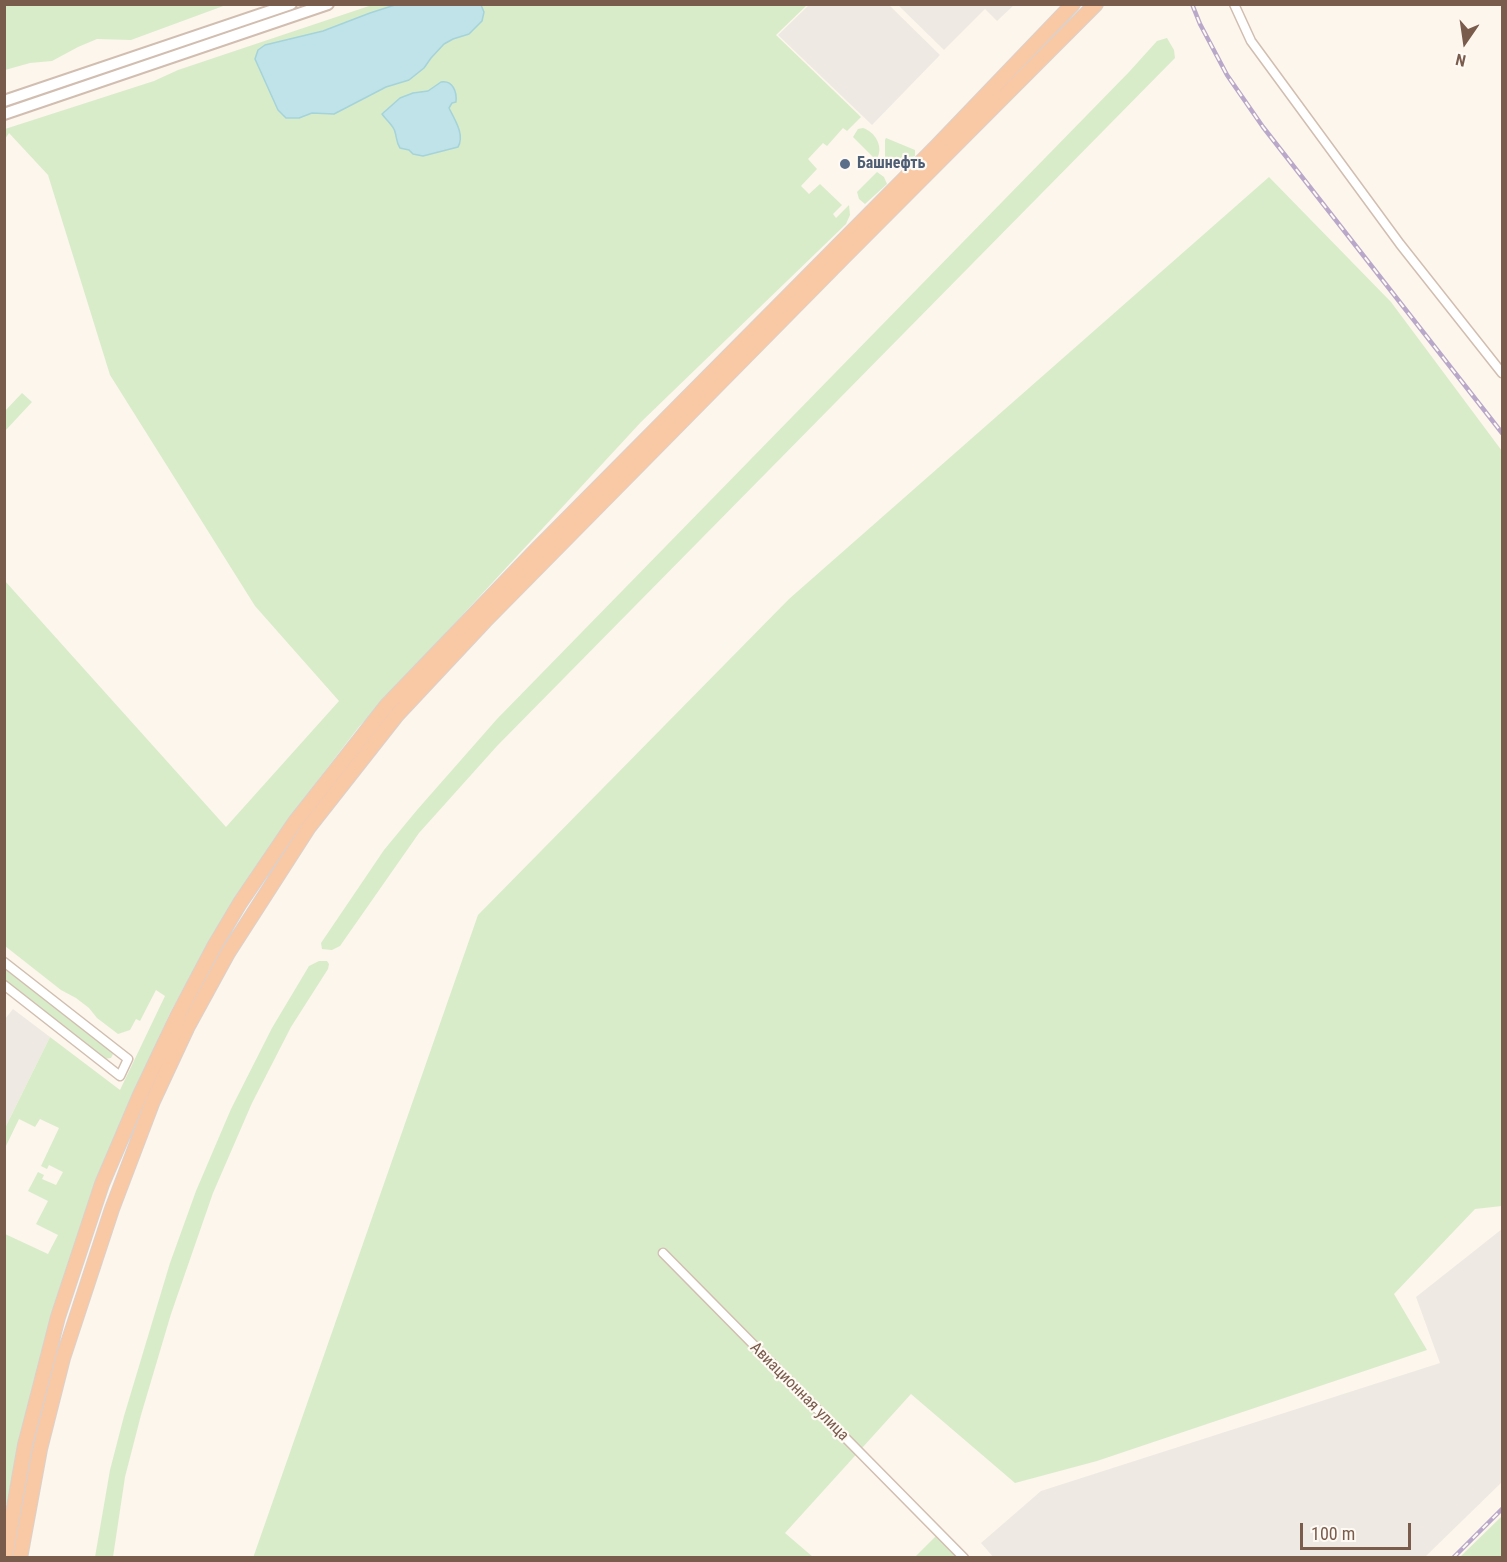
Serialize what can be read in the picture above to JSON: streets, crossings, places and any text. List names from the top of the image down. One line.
{"streets":{"street":["Авиационная улица"]},"places":["Башнефть"],"scale_bar":"100 m","north":"bottom"}
